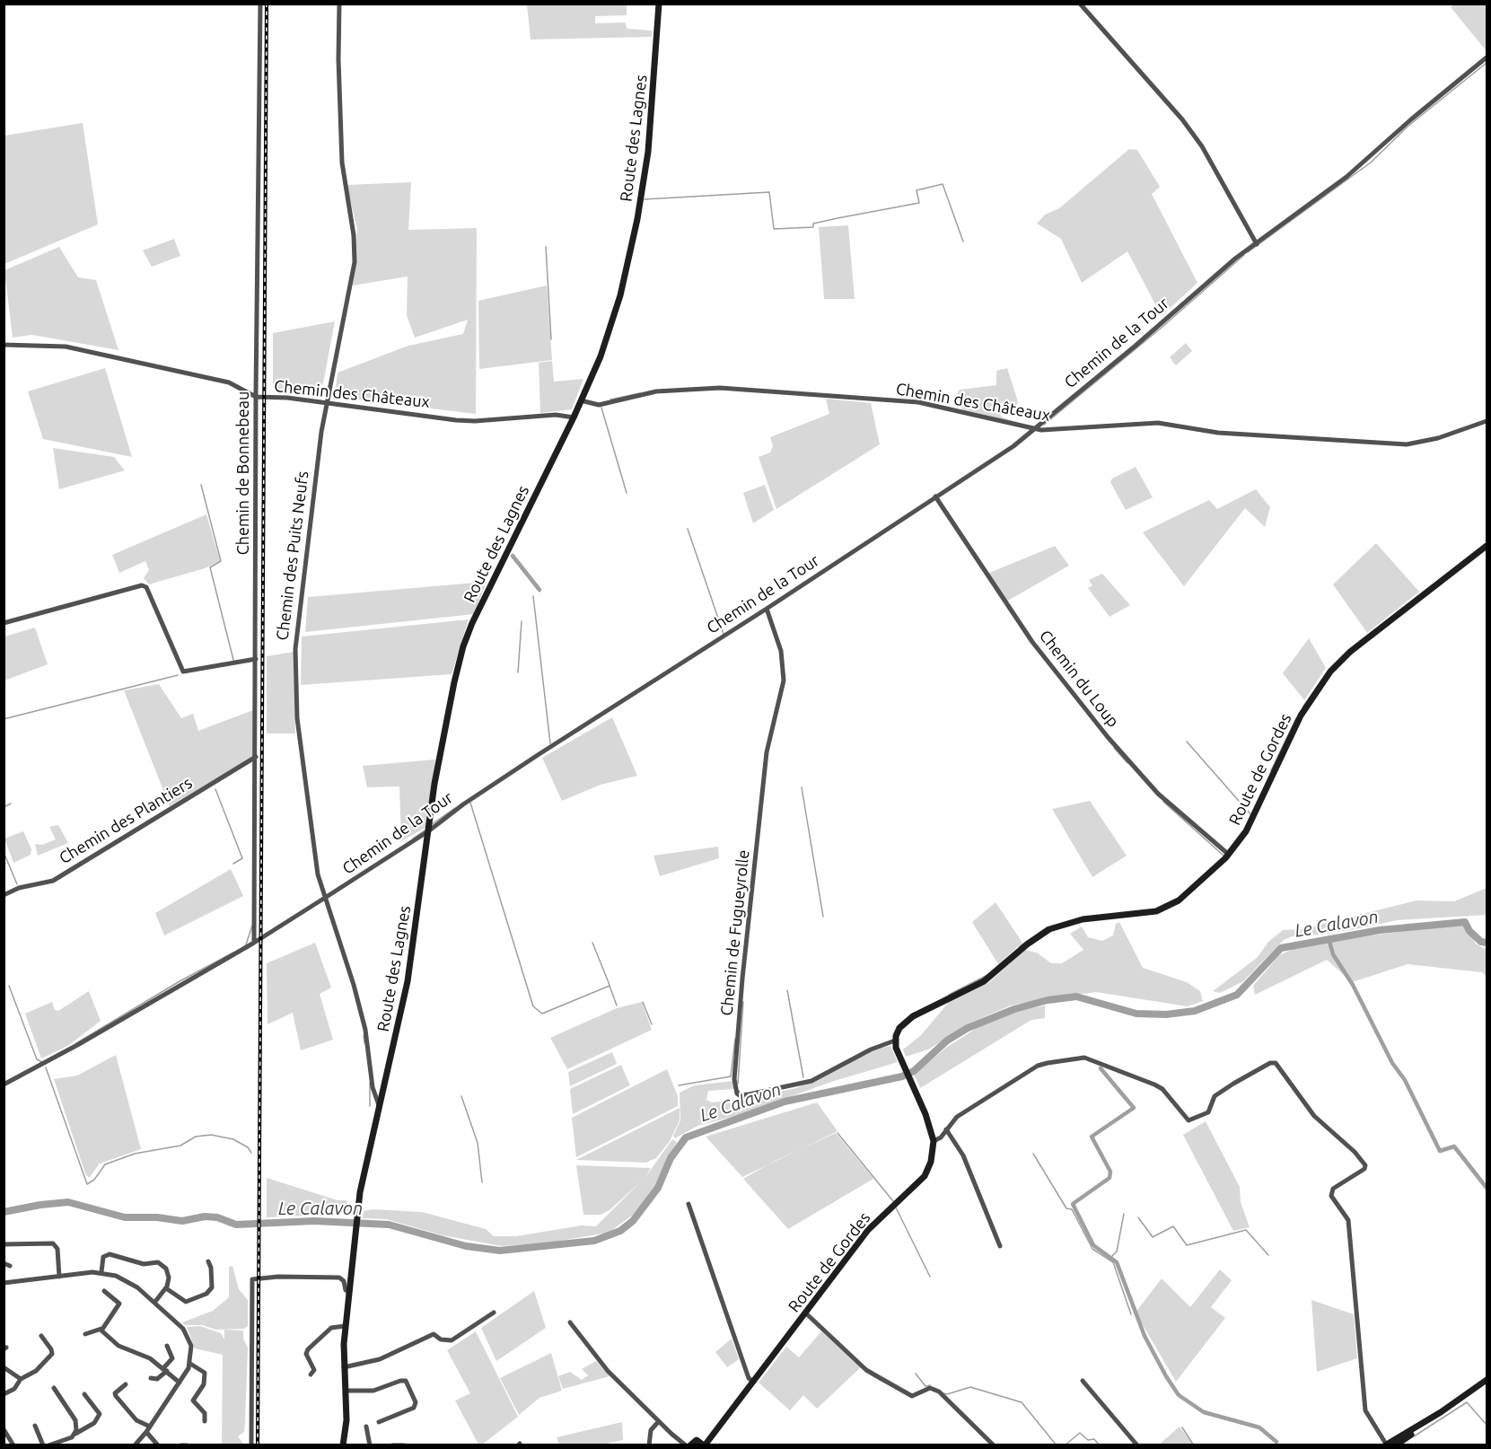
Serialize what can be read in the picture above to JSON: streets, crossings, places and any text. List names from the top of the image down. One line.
{"streets":{"street":["Route des Lagnes","Chemin de la Tour","Chemin des Châteaux","Chemin de Bonnebeau","Chemin des Puits Neufs","Chemin du Loup","Route de Gordes","Chemin des Plantiers","Chemin de Fugueyrolle"]},"crossings":[["Route des Lagnes","Chemin de la Tour"],["Route des Lagnes","Chemin des Châteaux"],["Route des Lagnes","Chemin des Puits Neufs"],["Chemin de la Tour","Chemin des Châteaux"],["Chemin de la Tour","Chemin de Bonnebeau"],["Chemin de la Tour","Chemin des Puits Neufs"],["Chemin de la Tour","Chemin du Loup"],["Chemin de la Tour","Chemin de Fugueyrolle"],["Chemin des Châteaux","Chemin de Bonnebeau"],["Chemin des Châteaux","Chemin des Puits Neufs"],["Chemin de Bonnebeau","Chemin des Plantiers"],["Chemin du Loup","Route de Gordes"],["Route de Gordes","Chemin de Fugueyrolle"]],"water":["Le Calavon"]}
